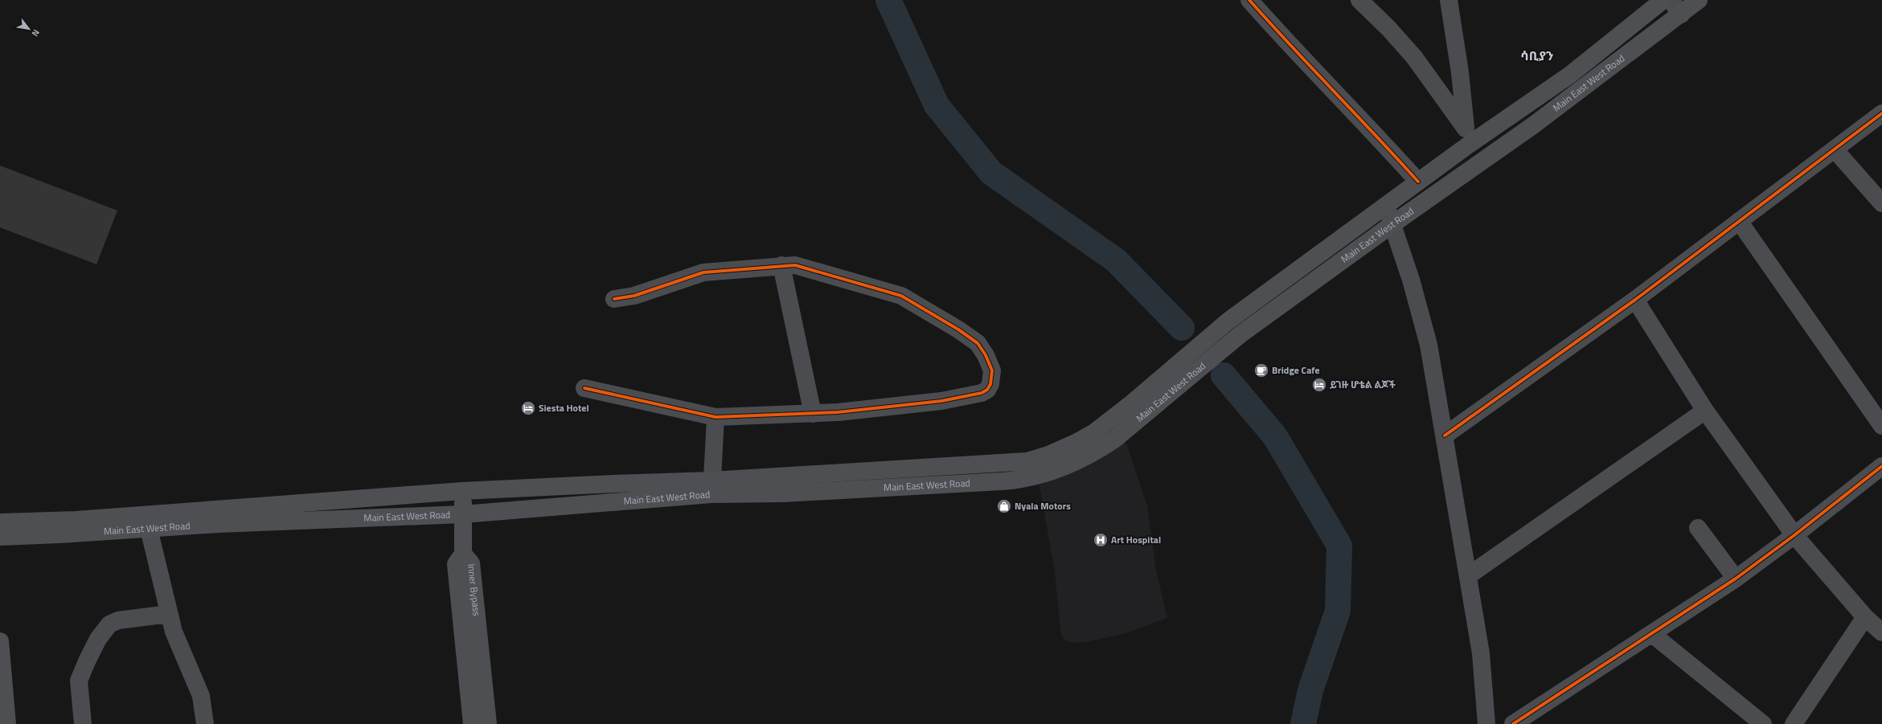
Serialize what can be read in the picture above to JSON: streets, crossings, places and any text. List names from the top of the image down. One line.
{"streets":{"main road":["Main East West Road","Inner Bypass"]},"districts":["ሳቢያን"],"places":{"cafe":["Bridge Cafe"],"hotel":["ይገዙ ሆቴል ልጆች","Siesta Hotel"],"shop":["Nyala Motors"],"hospital":["Art Hospital"]},"north":"bottom right"}
